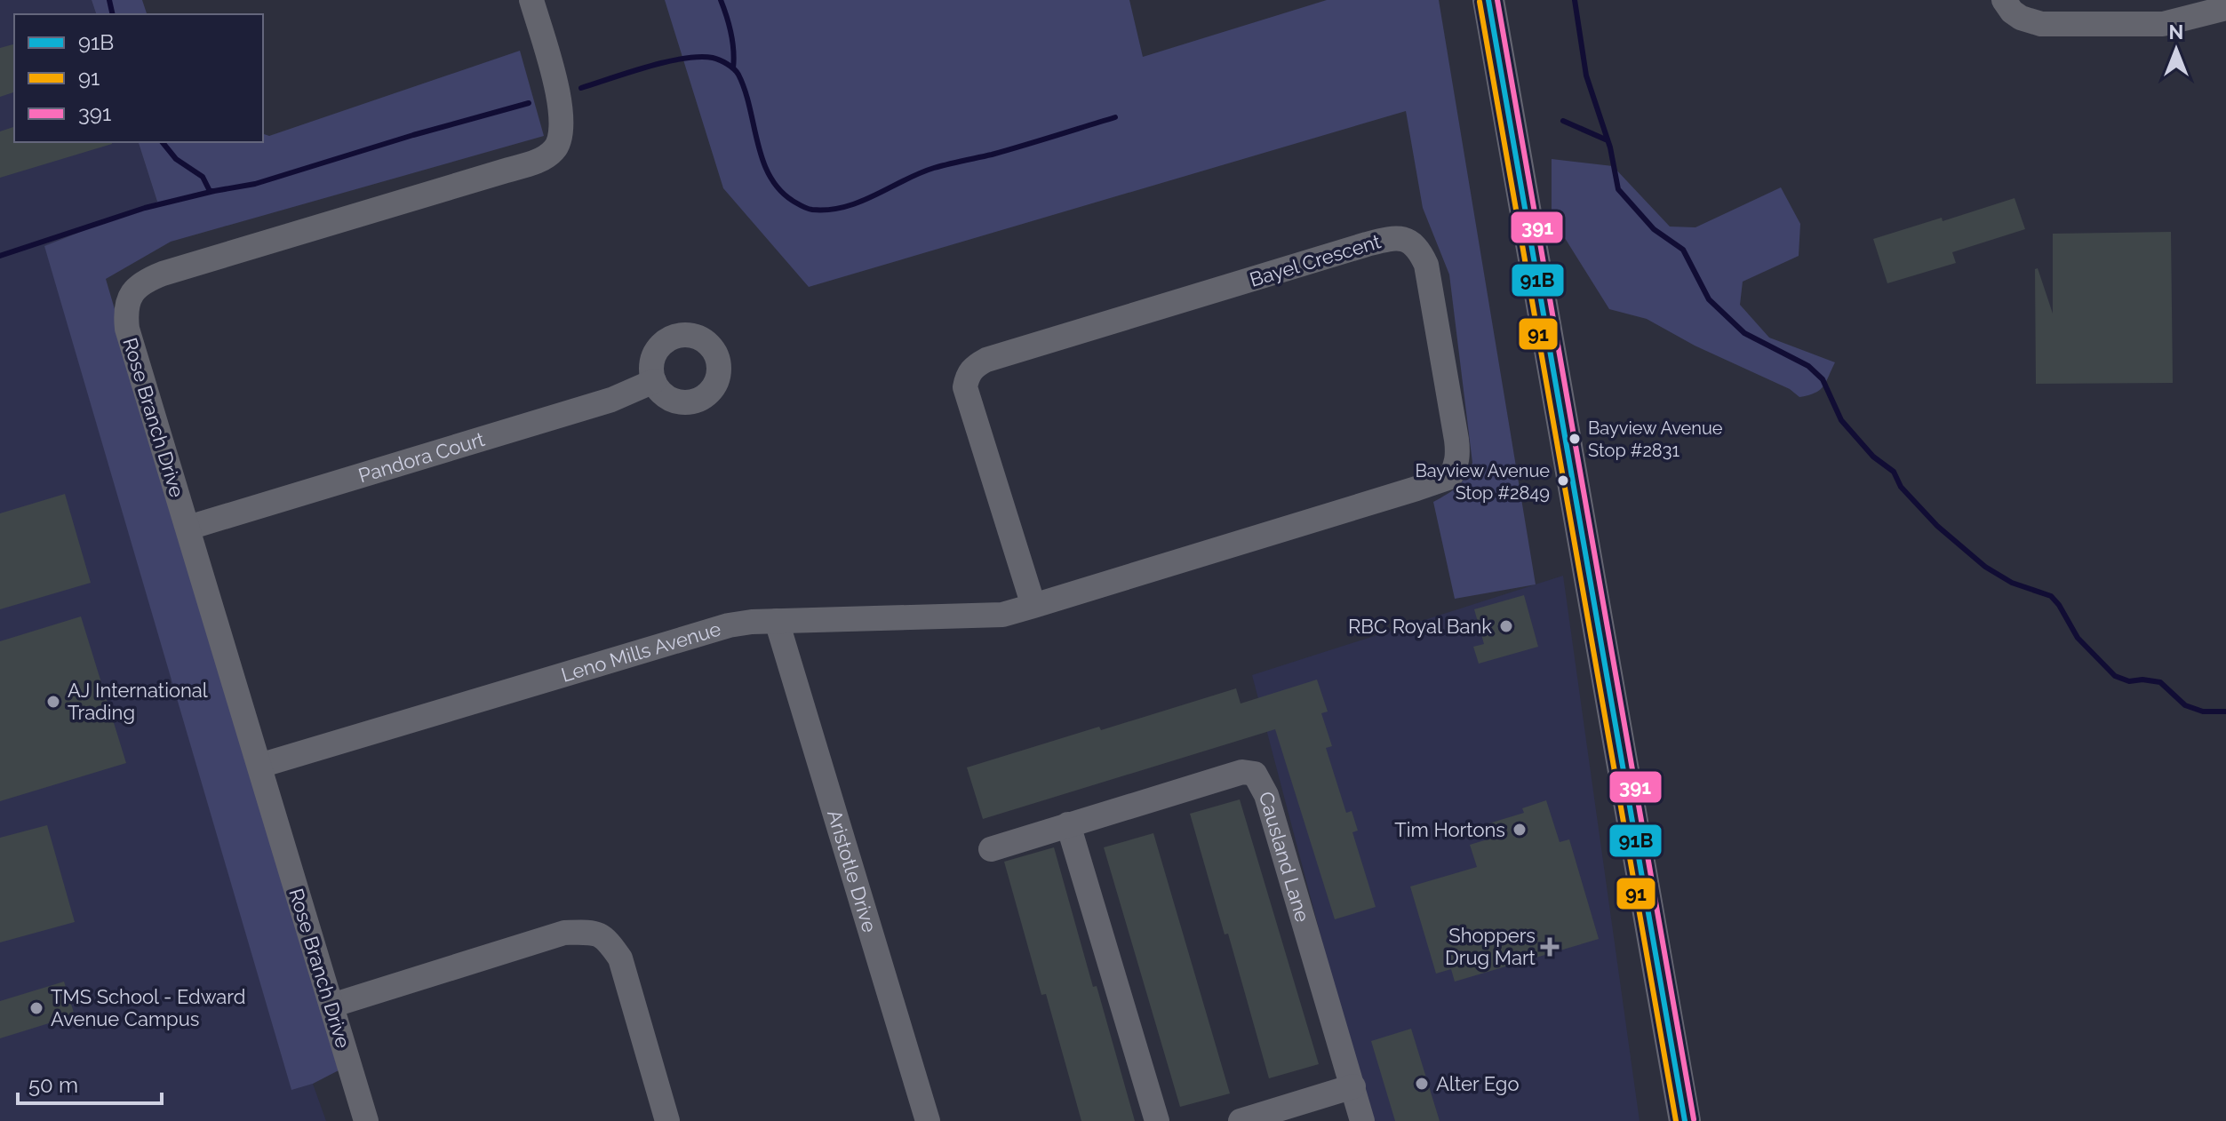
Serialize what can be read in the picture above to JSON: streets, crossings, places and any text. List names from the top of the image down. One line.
{"streets":{"street":["Bayel Crescent","Rose Branch Drive","Pandora Court","Leno Mills Avenue","Causland Lane","Aristotle Drive"]},"crossings":[["Bayel Crescent","Leno Mills Avenue"],["Rose Branch Drive","Pandora Court"],["Rose Branch Drive","Leno Mills Avenue"],["Leno Mills Avenue","Aristotle Drive"]],"places":{"other":["Bayview Avenue Stop #2831","Bayview Avenue Stop #2849","RBC Royal Bank","AJ International Trading","Tim Hortons","TMS School - Edward Avenue Campus","Alter Ego"],"health":["Shoppers Drug Mart"]},"lines":["transit line 91B","transit line 391","transit line 91"],"legend":["91B","91","391"],"scale_bar":"50 m","north":"top"}
